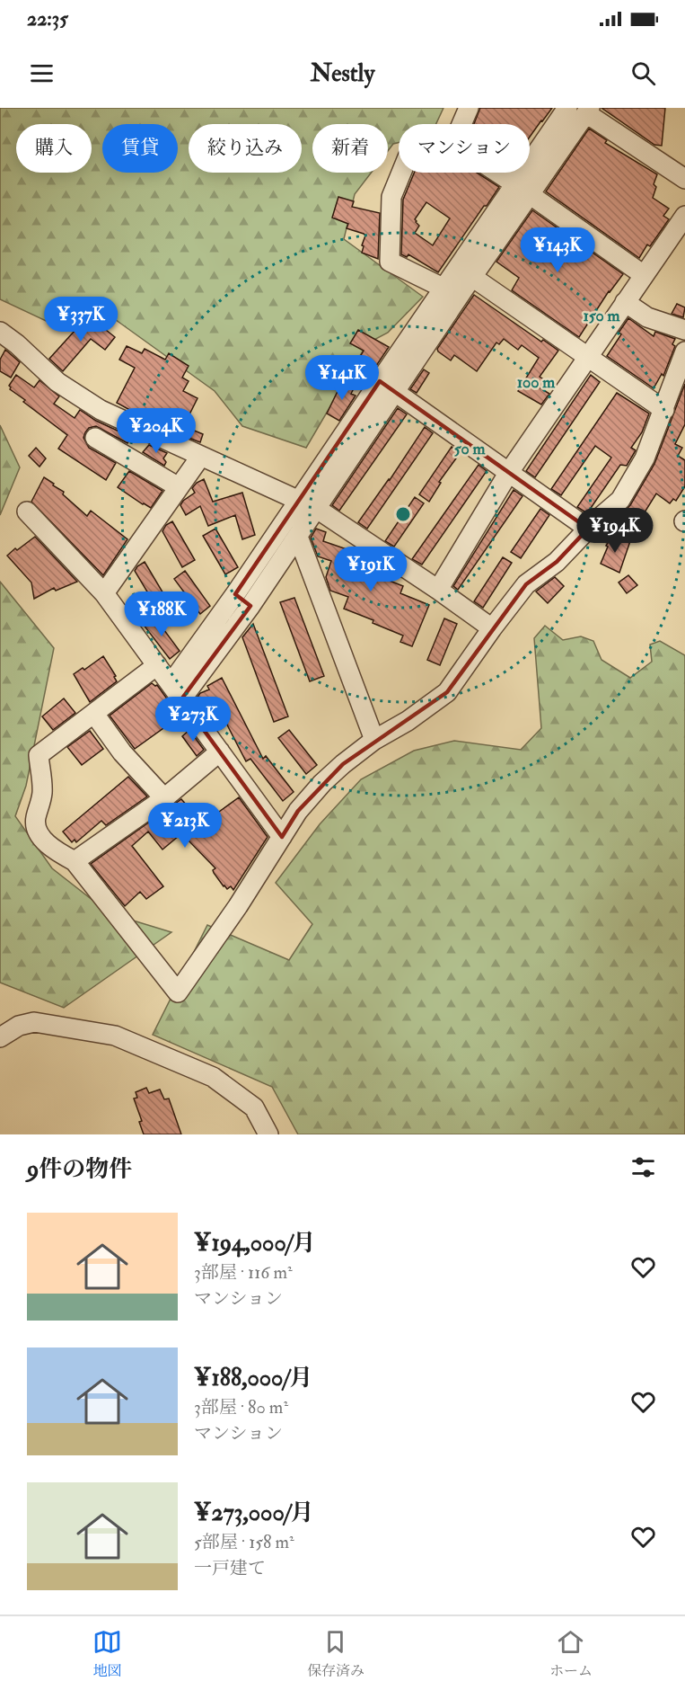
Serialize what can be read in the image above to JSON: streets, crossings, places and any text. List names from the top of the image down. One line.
{"page":{"status":"22:35","header":"Nestly","chip":["購入","賃貸","絞り込み","新着","マンション"],"price":["¥143K","¥337K","¥141K","¥204K","¥194K","¥191K","¥188K","¥273K","¥213K"],"heading":"9件の物件","list":[{"name":"¥194,000/月","note":"3部屋 · 116 m² · マンション"},{"name":"¥188,000/月","note":"3部屋 · 80 m² · マンション"},{"name":"¥273,000/月","note":"5部屋 · 158 m² · 一戸建て"}],"tabs":["地図","保存済み","ホーム"]},"rings":["150 m","100 m","50 m"]}
